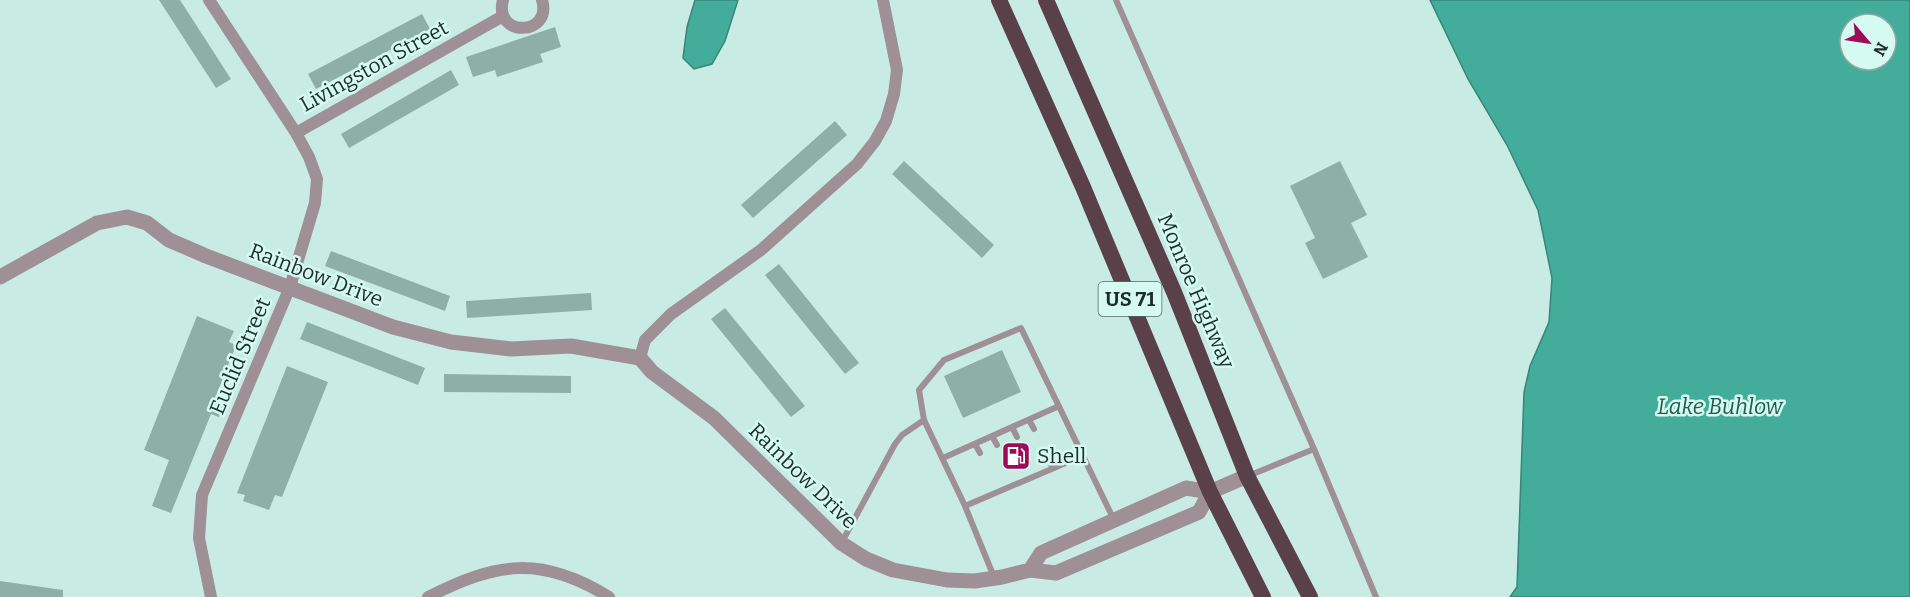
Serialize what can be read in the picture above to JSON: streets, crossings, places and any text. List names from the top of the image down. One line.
{"streets":{"highway":["Monroe Highway","US 71"],"street":["Livingston Street","Rainbow Drive","Euclid Street"]},"crossings":[["Livingston Street","Euclid Street"],["Rainbow Drive","Monroe Highway"],["Rainbow Drive","US 71"],["Rainbow Drive","Euclid Street"]],"water":["Lake Buhlow"],"places":{"fuel station":["Shell"]},"north":"bottom right"}
